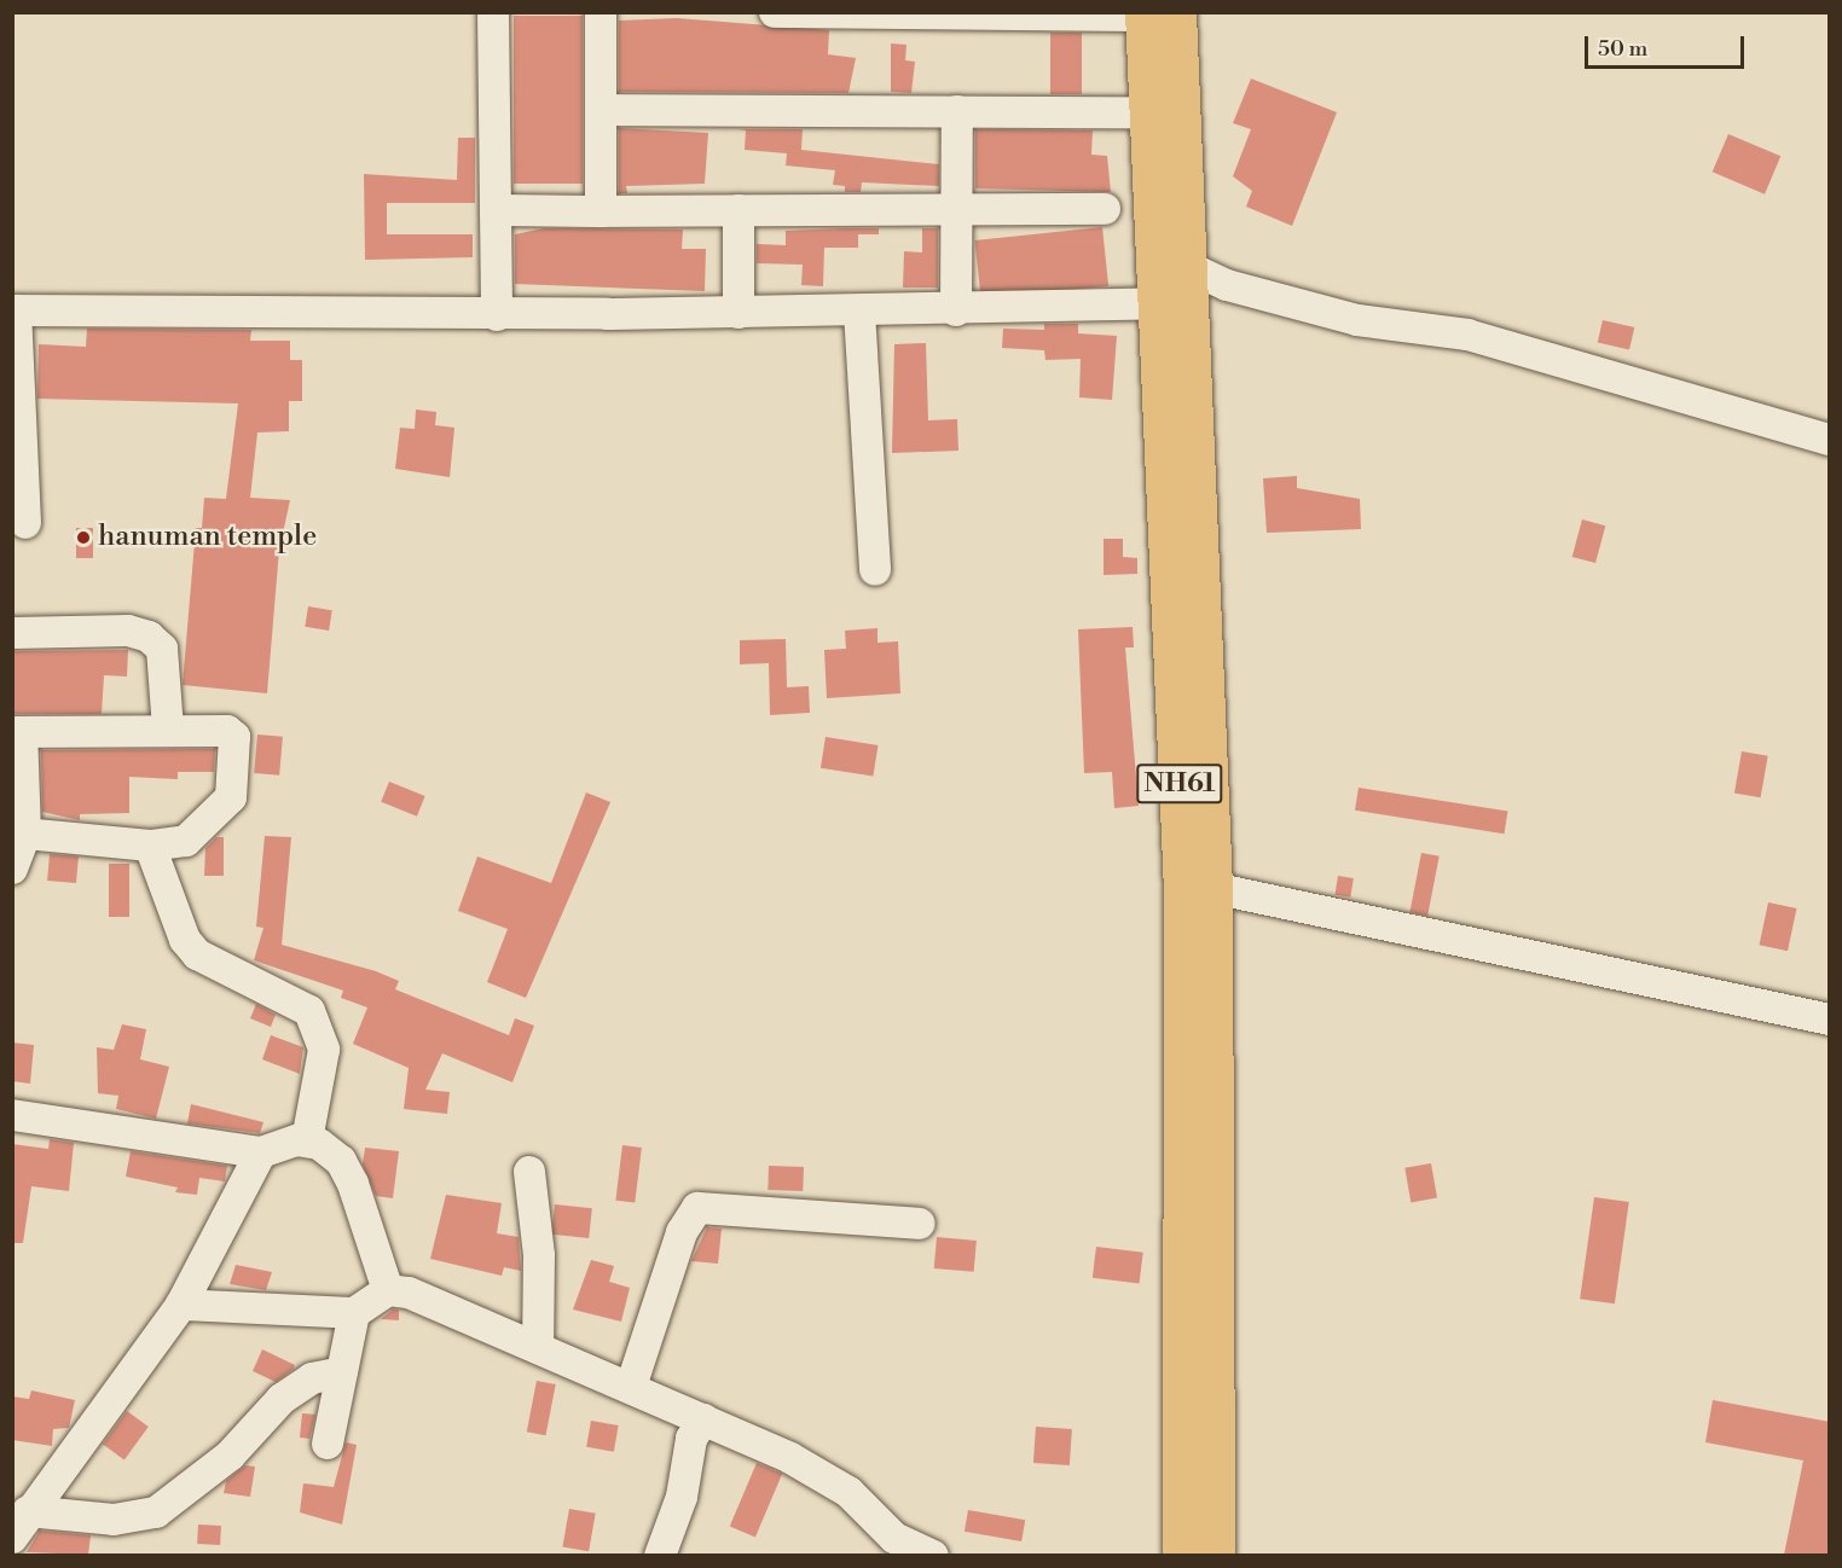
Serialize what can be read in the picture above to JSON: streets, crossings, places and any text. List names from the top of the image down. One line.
{"streets":{"highway":["NH61"]},"places":["hanuman temple"],"scale_bar":"50 m"}
